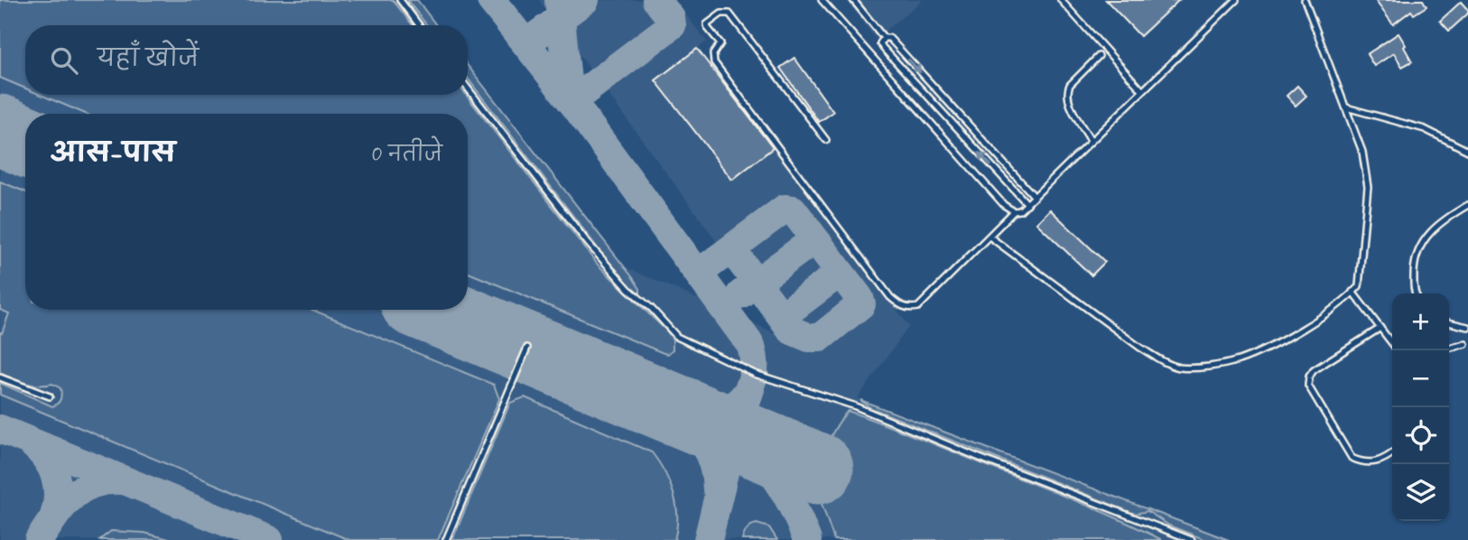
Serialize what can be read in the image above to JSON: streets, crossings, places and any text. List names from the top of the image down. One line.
{"page":{"search":"यहाँ खोजें","heading":["आस-पास","0 नतीजे"],"map_buttons":["+","−"]}}
